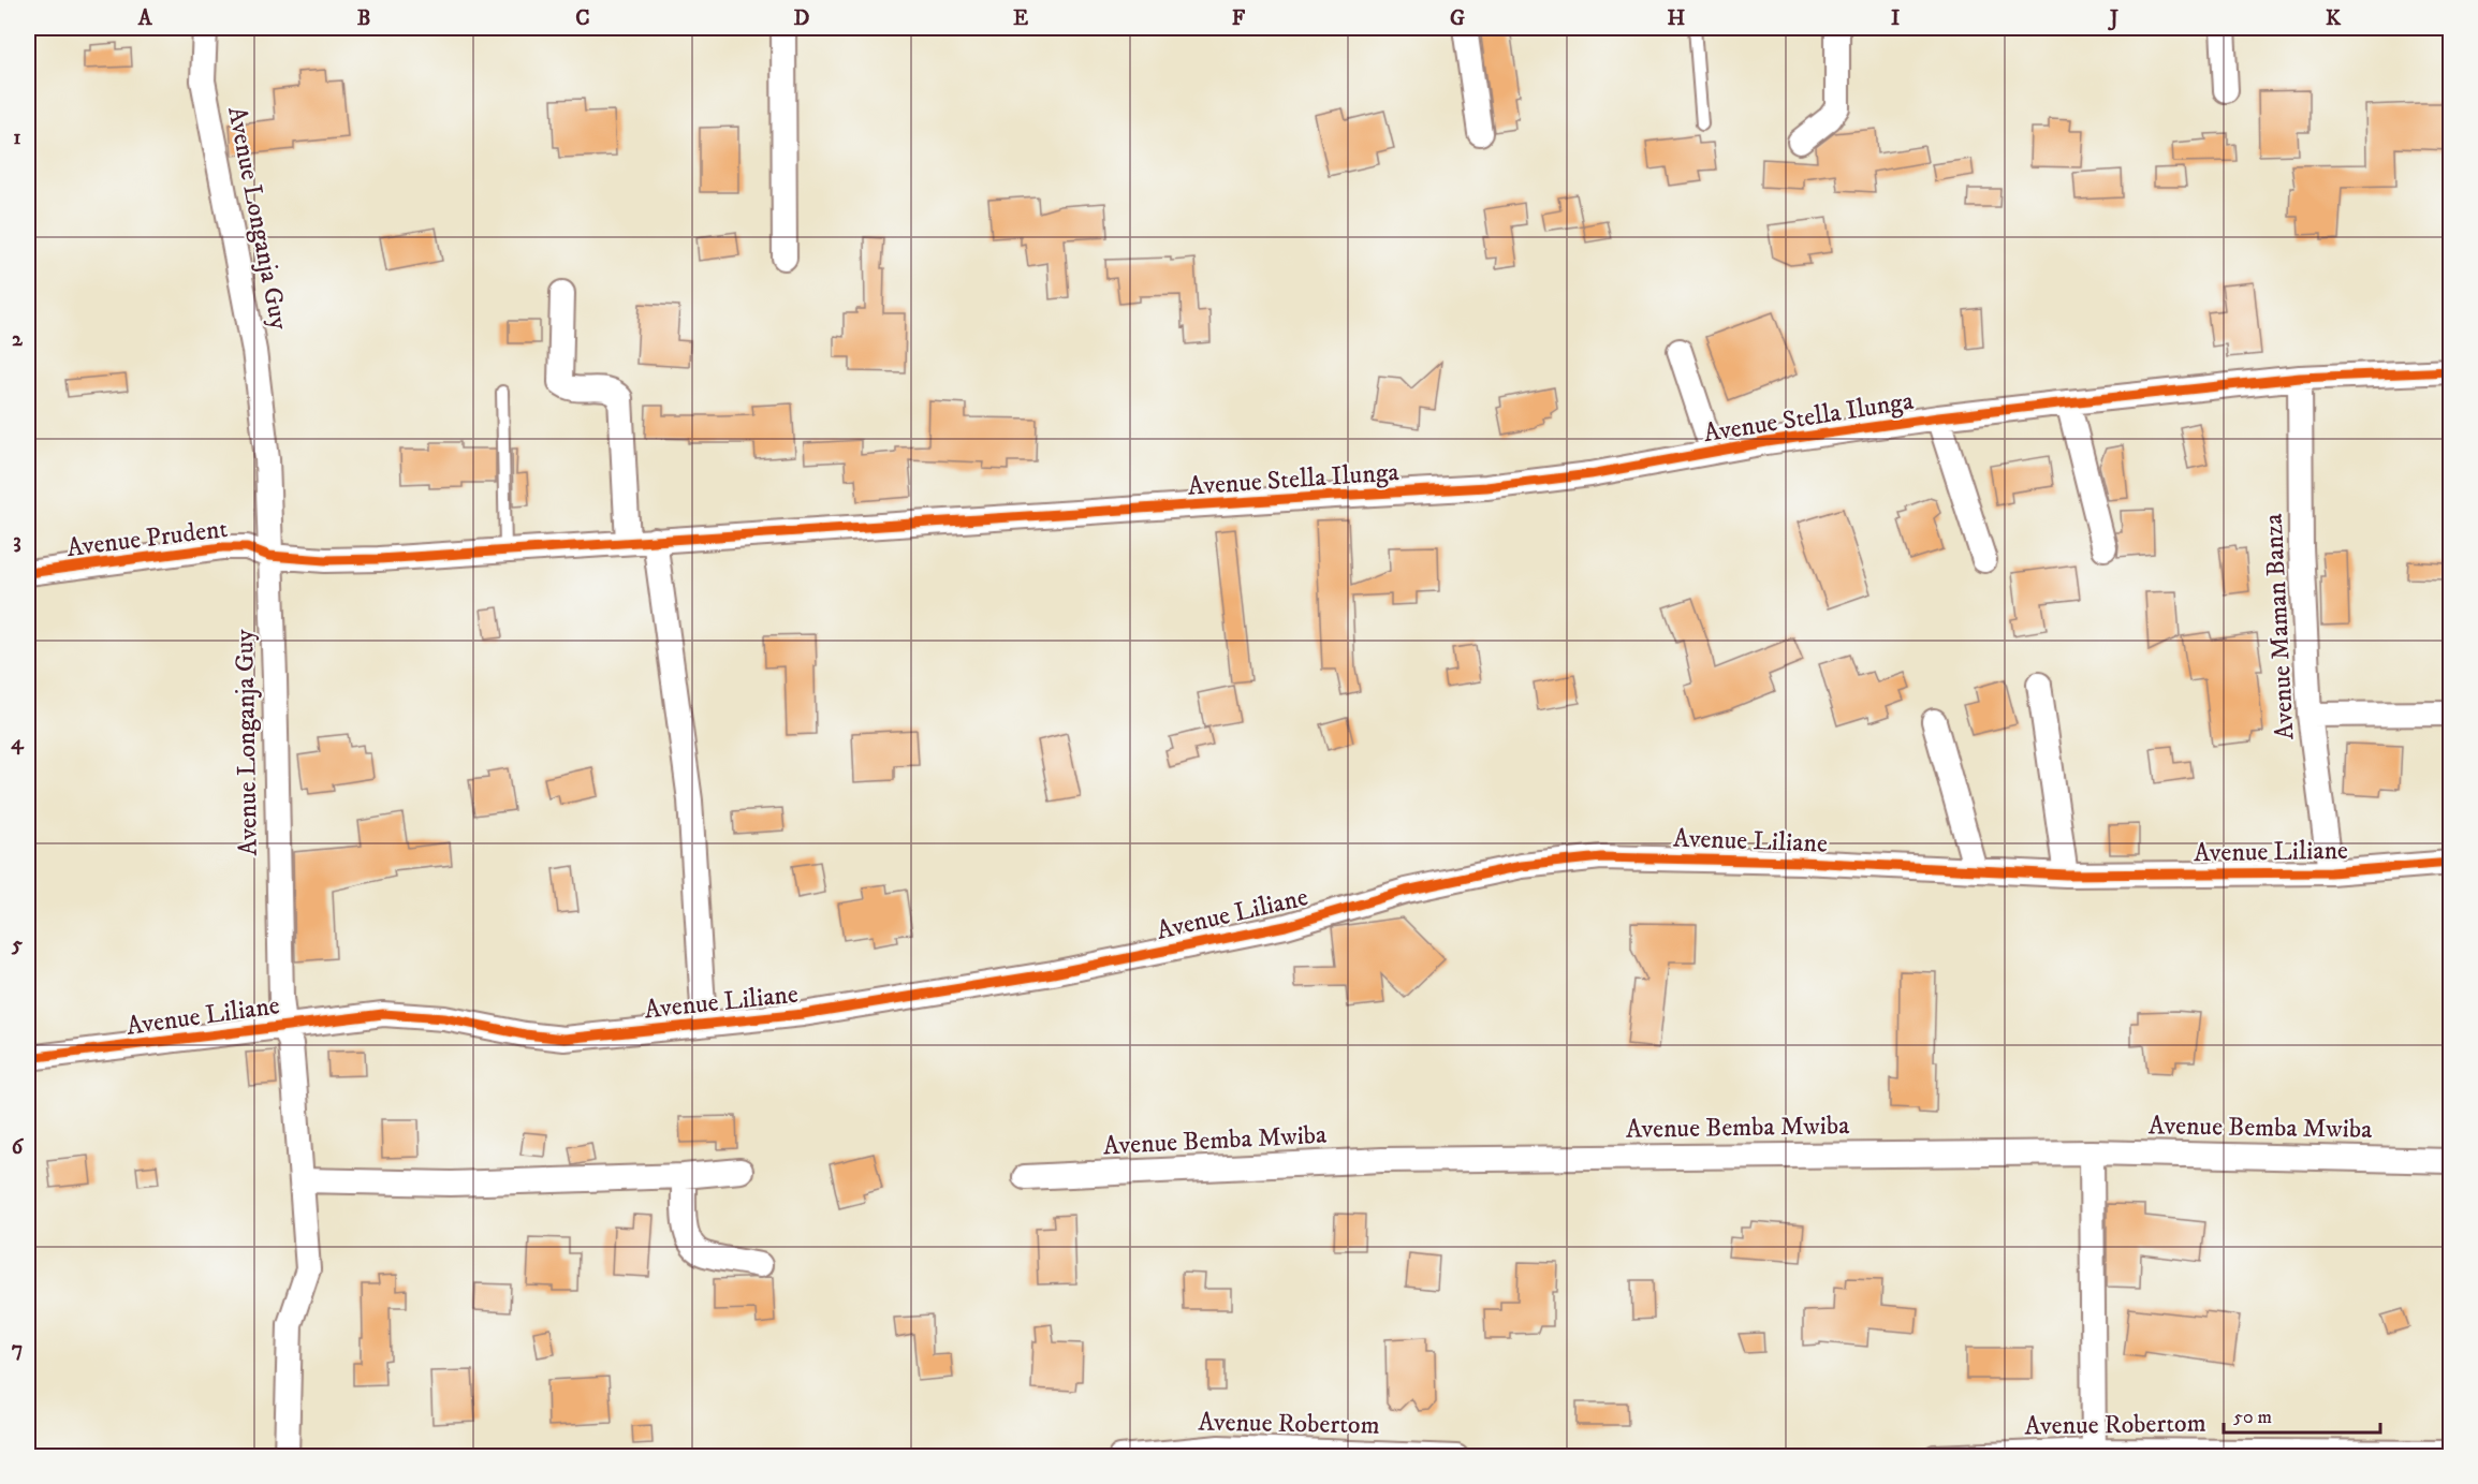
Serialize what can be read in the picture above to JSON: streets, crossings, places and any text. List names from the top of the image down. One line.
{"streets":{"street":["Avenue Longanja Guy","Avenue Stella Ilunga","Avenue Prudent","Avenue Maman Banza","Avenue Liliane","Avenue Bemba Mwiba","Avenue Robertom"]},"crossings":[["Avenue Longanja Guy","Avenue Prudent"],["Avenue Longanja Guy","Avenue Liliane"],["Avenue Stella Ilunga","Avenue Prudent"],["Avenue Stella Ilunga","Avenue Maman Banza"],["Avenue Maman Banza","Avenue Liliane"]],"scale_bar":"50 m","grid":{"columns":["A","B","C","D","E","F","G","H","I","J","K"],"rows":["1","2","3","4","5","6","7"]}}
